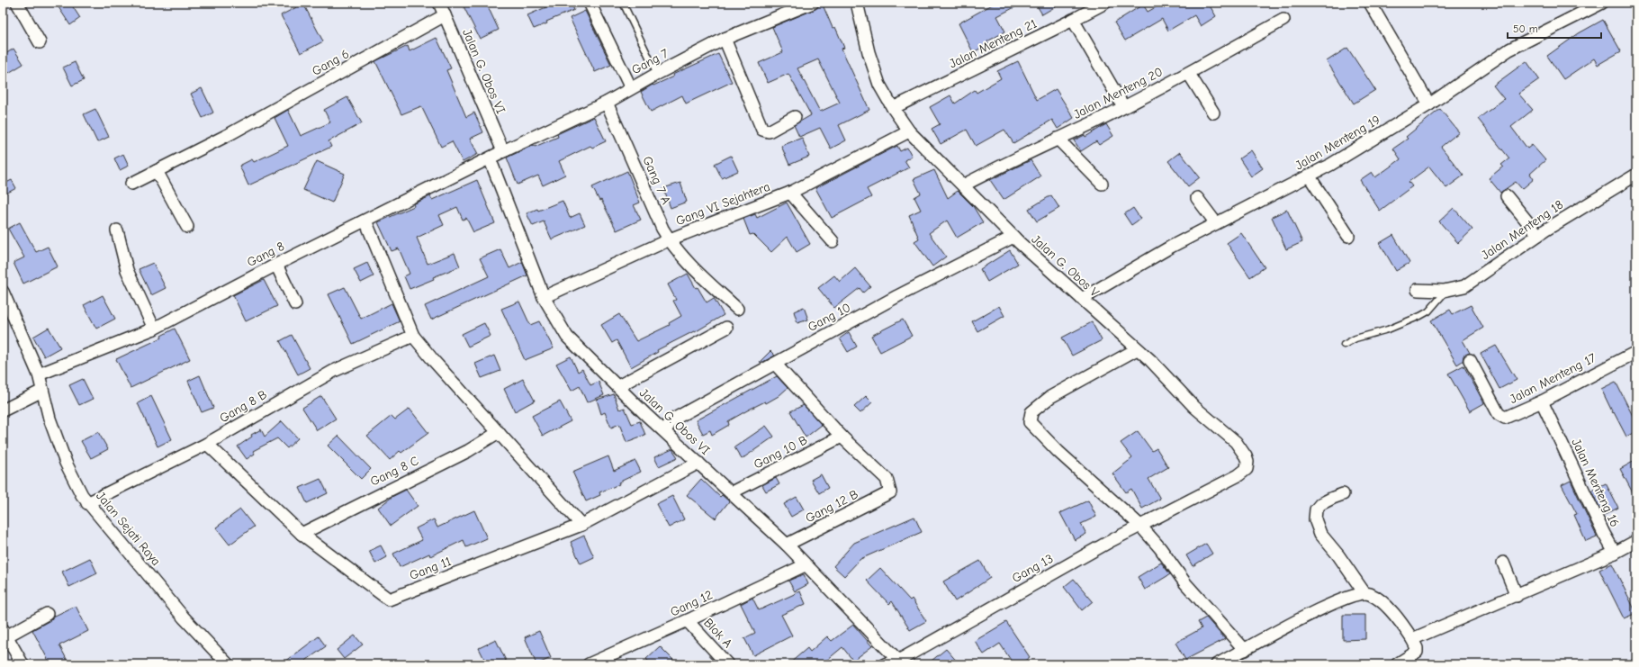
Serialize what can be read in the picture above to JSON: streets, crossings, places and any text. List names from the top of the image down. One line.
{"streets":{"street":["Jalan Menteng 21","Gang 7","Gang 6","Jalan G. Obos VI","Jalan Menteng 20","Jalan Menteng 19","Gang 7 A","Gang VI Sejahtera","Jalan Menteng 18","Gang 8","Jalan G. Obos V","Gang 10","Jalan Menteng 17","Gang 8 B","Gang 10 B","Gang 8 C","Jalan Menteng 16","Gang 12 B","Jalan Sejati Raya","Gang 11","Gang 13","Gang 12","Blok A"]},"crossings":[["Jalan Menteng 21","Jalan G. Obos V"],["Gang 7","Jalan G. Obos VI"],["Gang 7","Gang 7 A"],["Gang 7","Gang 8"],["Gang 6","Jalan G. Obos VI"],["Jalan G. Obos VI","Gang VI Sejahtera"],["Jalan G. Obos VI","Gang 8"],["Jalan G. Obos VI","Gang 10"],["Jalan G. Obos VI","Gang 10 B"],["Jalan G. Obos VI","Gang 12 B"],["Jalan G. Obos VI","Gang 11"],["Jalan G. Obos VI","Gang 13"],["Jalan G. Obos VI","Gang 12"],["Jalan Menteng 20","Jalan G. Obos V"],["Jalan Menteng 19","Jalan G. Obos V"],["Gang 7 A","Gang VI Sejahtera"],["Gang VI Sejahtera","Jalan G. Obos V"],["Gang 8","Jalan Sejati Raya"],["Jalan G. Obos V","Gang 10"],["Jalan G. Obos V","Gang 13"],["Jalan Menteng 17","Jalan Menteng 16"],["Gang 8 B","Jalan Sejati Raya"],["Gang 8 B","Gang 11"],["Gang 10 B","Gang 12 B"],["Gang 8 C","Gang 11"],["Gang 12","Blok A"]],"scale_bar":"50 m"}
